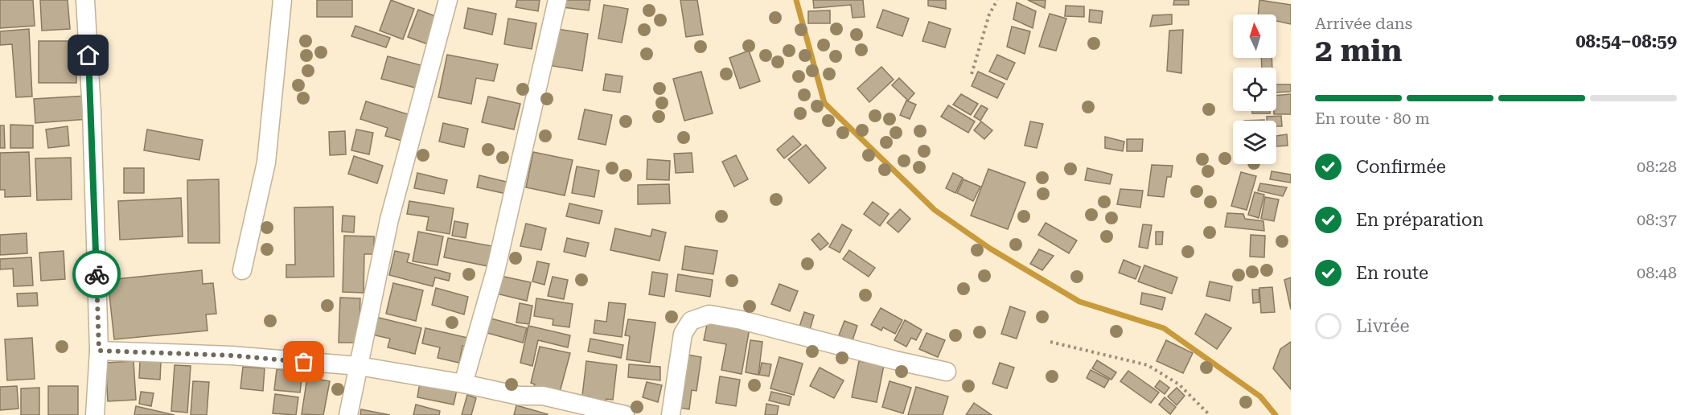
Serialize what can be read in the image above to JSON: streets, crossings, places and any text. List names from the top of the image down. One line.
{"north":"top","page":{"heading":["2 min","Arrivée dans","08:54–08:59"],"bar":"En route · 80 m","list":[["Confirmée","08:28"],["En préparation","08:37"],["En route","08:48"],"Livrée"]}}
